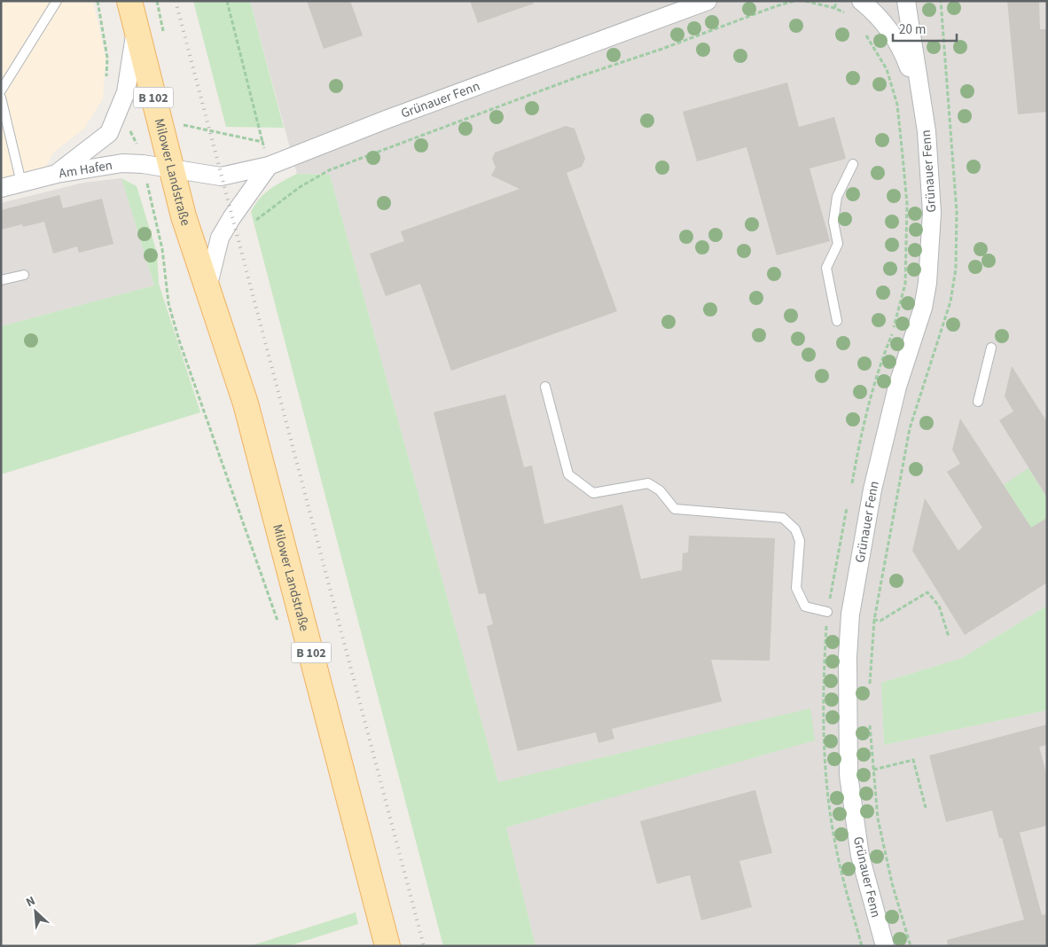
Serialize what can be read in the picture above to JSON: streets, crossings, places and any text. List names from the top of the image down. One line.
{"streets":{"main road":["B 102","Milower Landstraße"],"street":["Grünauer Fenn","Am Hafen"]},"crossings":[["Grünauer Fenn","Am Hafen"],["Grünauer Fenn","Milower Landstraße"],["Am Hafen","Milower Landstraße"]],"scale_bar":"20 m","north":"top left"}
